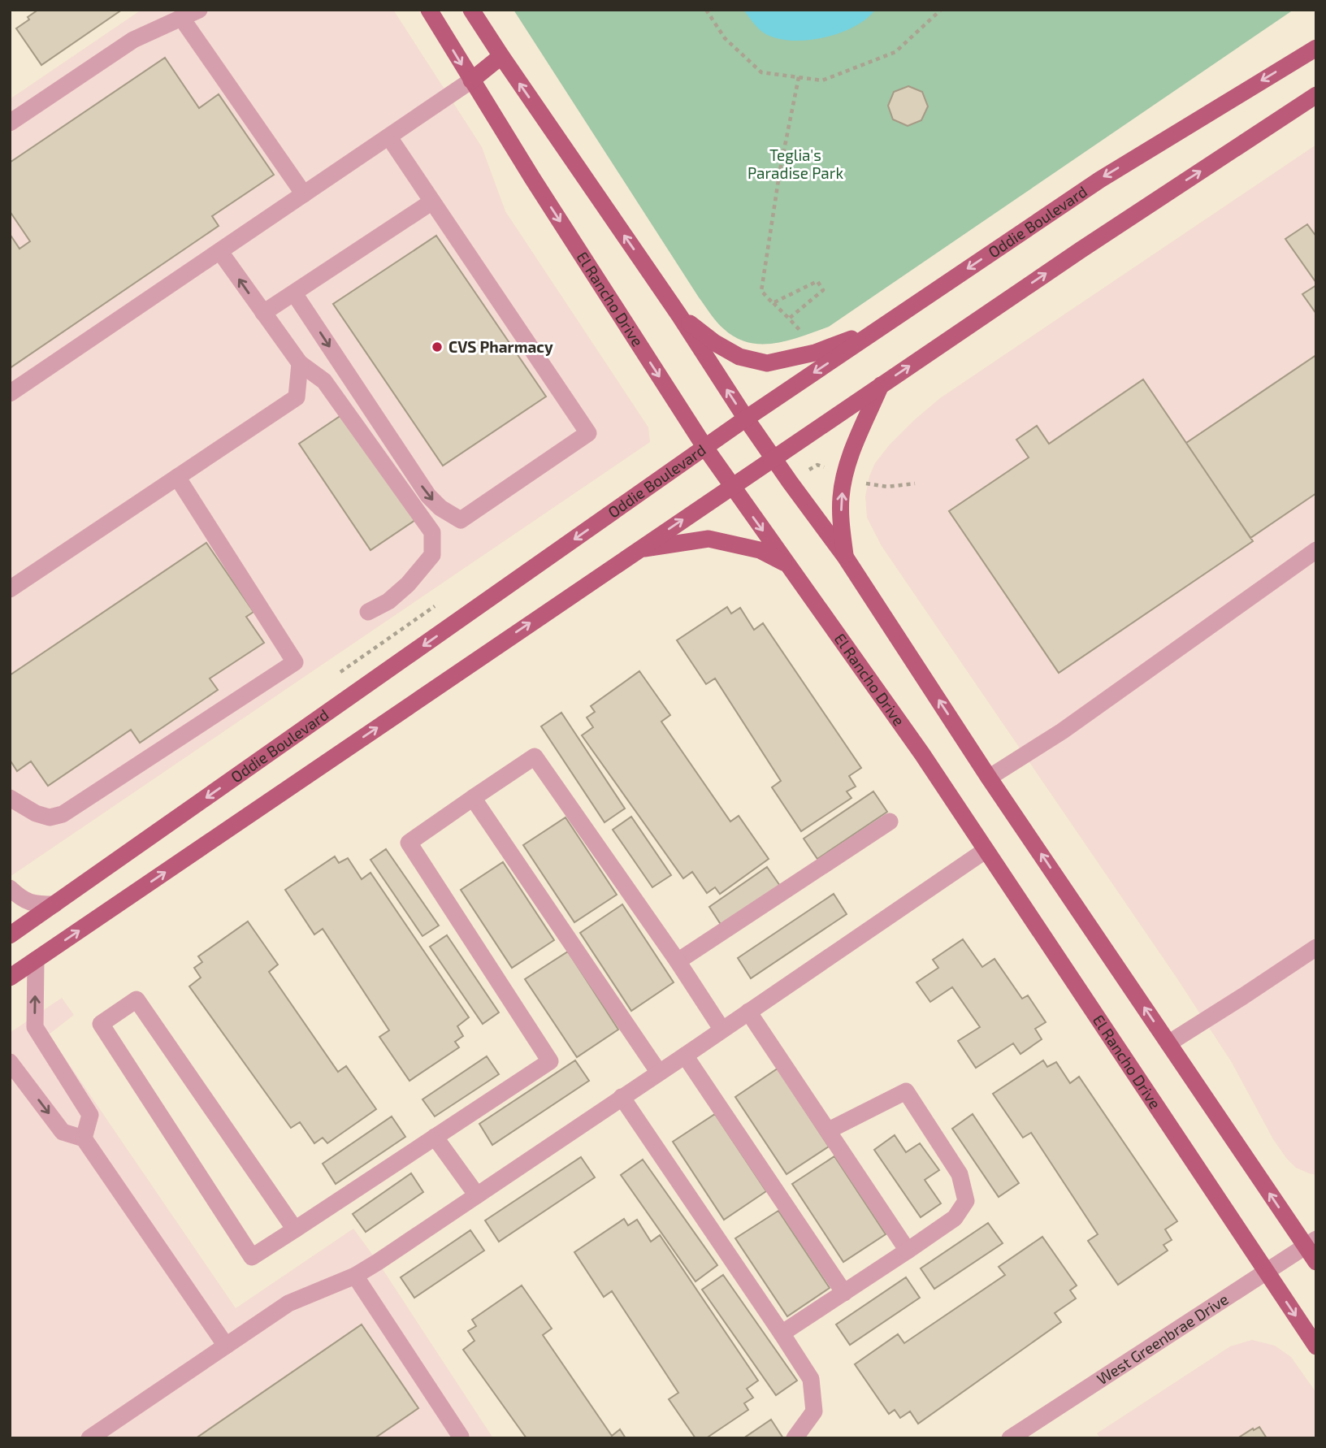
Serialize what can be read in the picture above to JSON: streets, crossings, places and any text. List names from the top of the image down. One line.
{"streets":{"main road":["Oddie Boulevard","El Rancho Drive"],"street":["West Greenbrae Drive"]},"crossings":[["Oddie Boulevard","El Rancho Drive"],["El Rancho Drive","West Greenbrae Drive"]],"parks":["Teglia's Paradise Park"],"places":["CVS Pharmacy"]}
